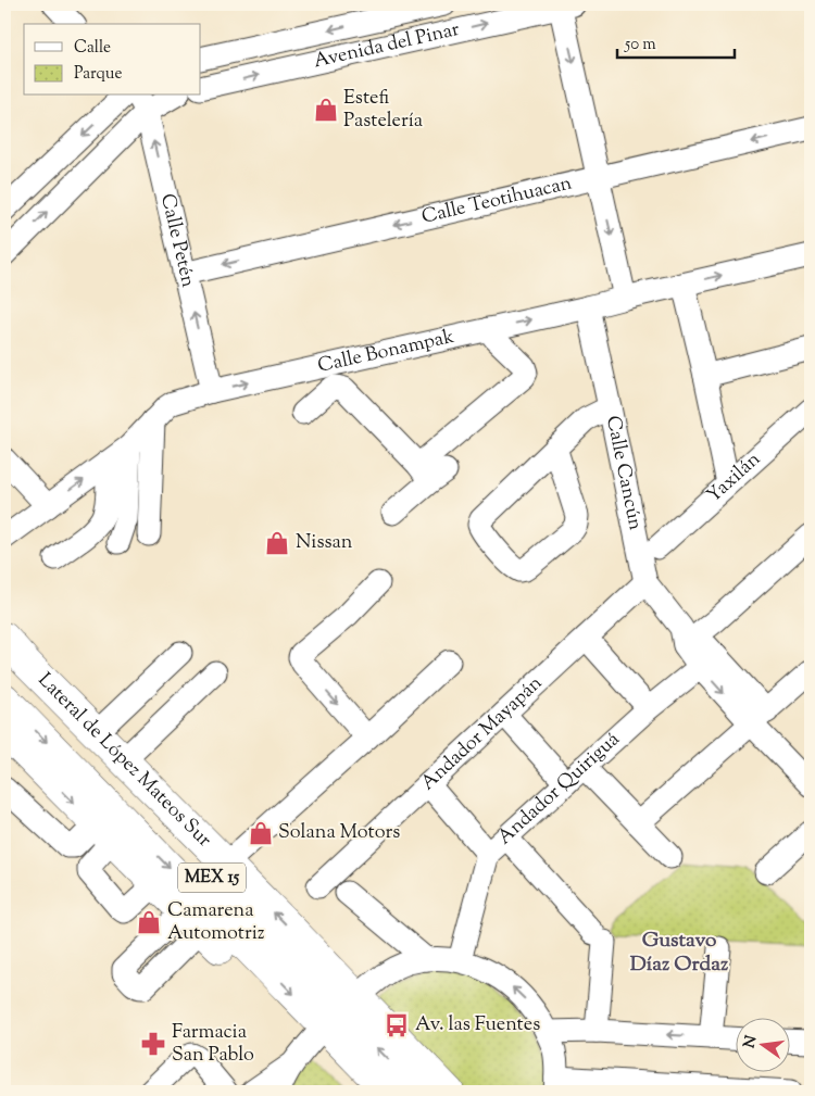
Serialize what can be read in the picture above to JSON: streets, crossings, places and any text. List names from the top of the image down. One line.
{"streets":{"main road":["Lateral de López Mateos Sur","MEX 15"],"street":["Avenida del Pinar","Calle Teotihuacan","Calle Petén","Calle Bonampak","Calle Cancún","Yaxilán","Andador Mayapán","Andador Quiriguá"]},"crossings":[["Calle Teotihuacan","Calle Petén"],["Calle Petén","Calle Bonampak"],["Calle Bonampak","Calle Cancún"],["Calle Cancún","Andador Mayapán"],["Calle Cancún","Andador Quiriguá"],["Lateral de López Mateos Sur","MEX 15"]],"one_way":["Calle Teotihuacan","Calle Petén"],"districts":["Gustavo Díaz Ordaz"],"places":{"shop":["Estefi Pastelería","Nissan","Solana Motors","Camarena Automotriz"],"bus stop":["Av. las Fuentes"],"pharmacy":["Farmacia San Pablo"]},"legend":["Calle","Parque"],"scale_bar":"50 m","north":"left"}
